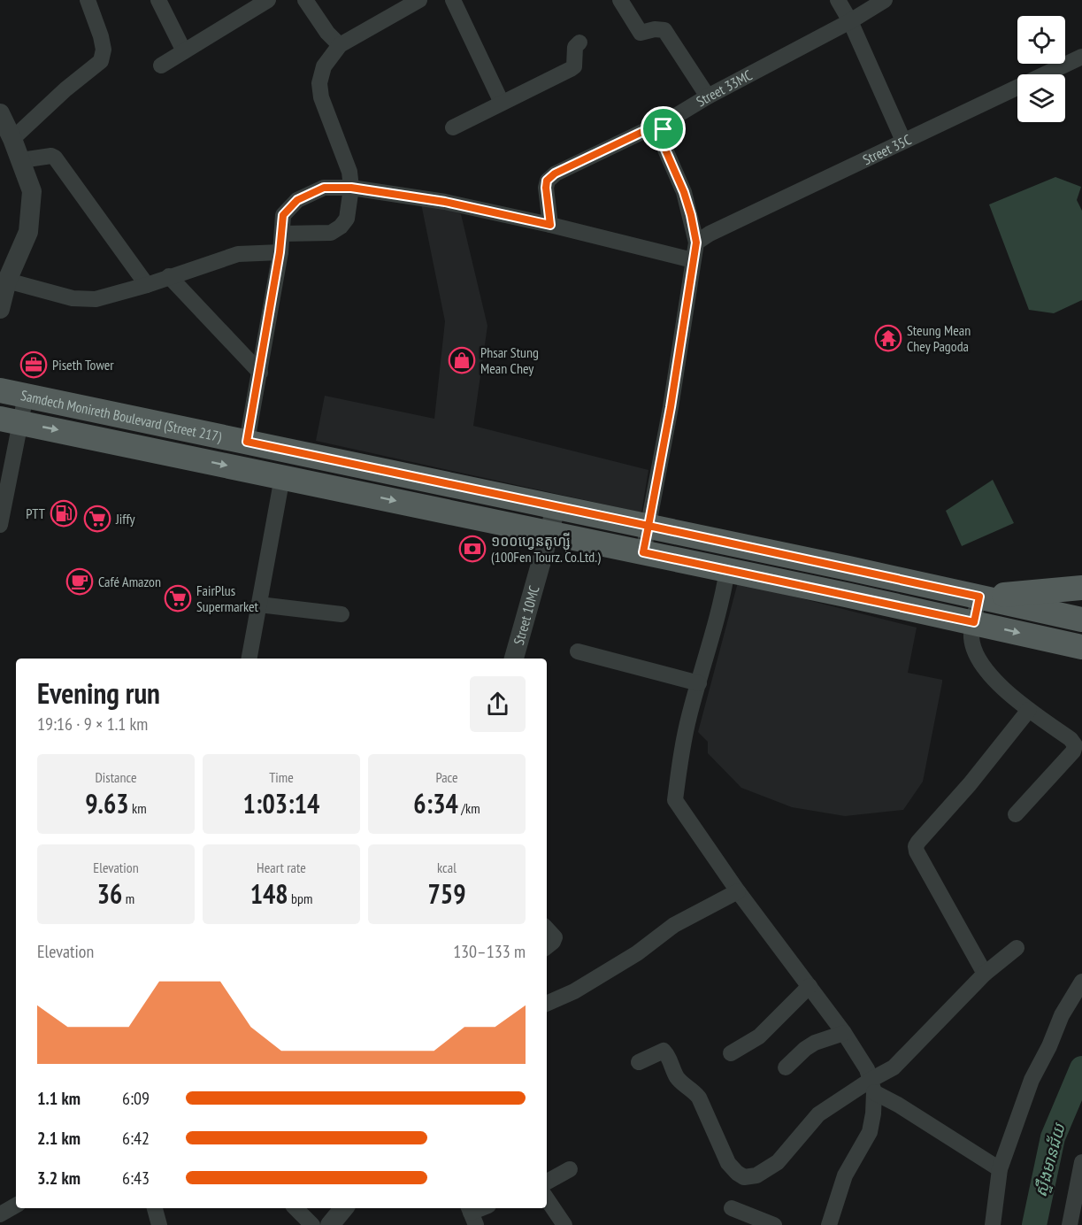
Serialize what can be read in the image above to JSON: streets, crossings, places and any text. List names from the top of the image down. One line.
{"streets":{"main road":["Samdech Monireth Boulevard (Street 217)"],"street":["Street 33MC","Street 35C","Street 10MC"]},"crossings":[["Samdech Monireth Boulevard (Street 217)","Street 10MC"]],"water":["ស្ទឹងមានជ័យ"],"places":{"temple":["Steung Mean Chey Pagoda"],"shop":["Phsar Stung Mean Chey"],"office":["Piseth Tower"],"fuel station":["PTT"],"supermarket":["Jiffy","FairPlus Supermarket"],"bank":["១០០ហ្វេនតូហ្ស៊ី (100Fen Tourz. Co.Ltd.)"],"cafe":["Café Amazon"]},"page":{"heading":["Evening run","19:16 · 9 × 1.1 km"],"stats":[["Distance","9.63 km"],["Time","1:03:14"],["Pace","6:34 /km"],["Elevation","36 m"],["Heart rate","148 bpm"],["kcal","759"]],"chart":["Elevation","130–133 m"],"list":[{"name":"1.1 km","note":"6:09"},{"name":"2.1 km","note":"6:42"},{"name":"3.2 km","note":"6:43"}]}}
